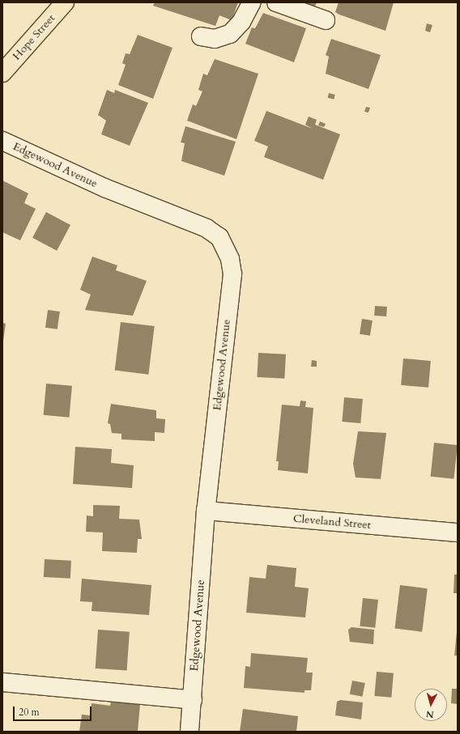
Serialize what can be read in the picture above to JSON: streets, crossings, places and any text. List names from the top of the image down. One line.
{"streets":{"main road":["Hope Street"],"street":["Edgewood Avenue","Cleveland Street"]},"crossings":[["Edgewood Avenue","Cleveland Street"]],"scale_bar":"20 m","north":"bottom"}
